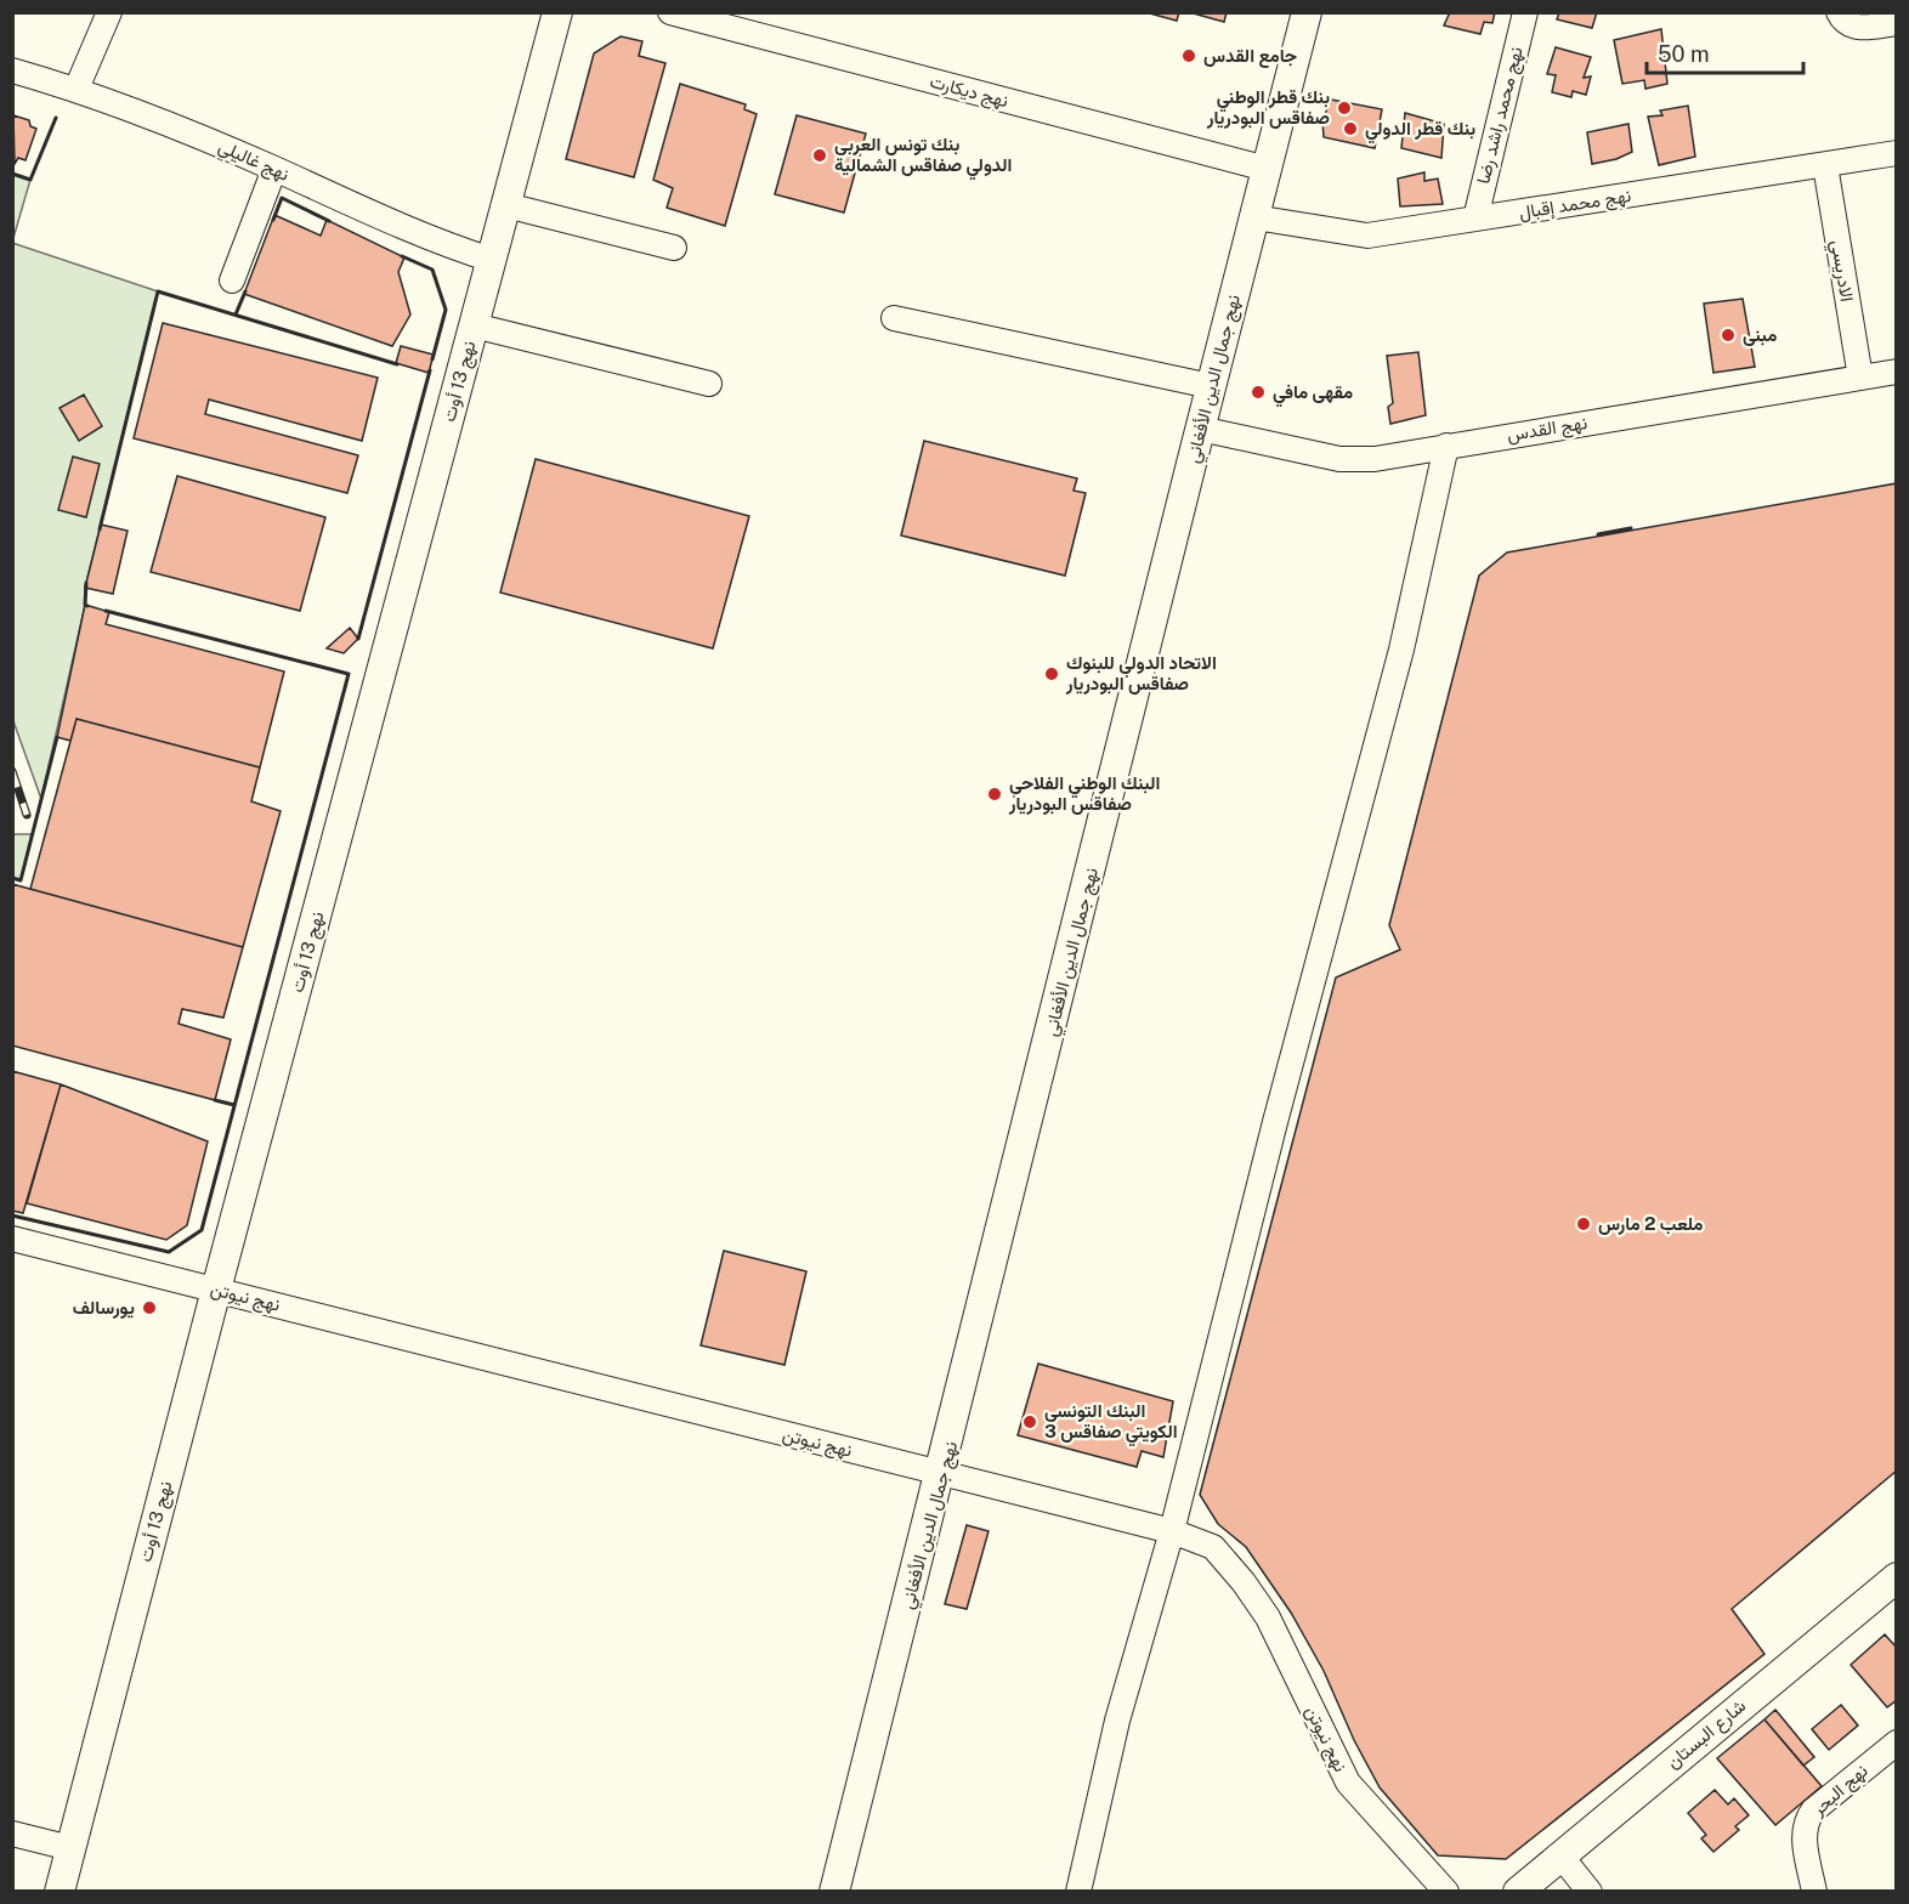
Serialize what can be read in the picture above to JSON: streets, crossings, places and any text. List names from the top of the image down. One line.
{"streets":{"main road":["نهج جمال الدين الأفغاني","نهج 13 أوت","شارع البستان"],"street":["نهج ديكارت","نهج محمد راشد رضا","نهج غاليلي","نهج محمد إقبال","الادريسي","نهج القدس","نهج نيوتن","نهج البحر"]},"crossings":[["نهج ديكارت","نهج جمال الدين الأفغاني"],["نهج محمد راشد رضا","نهج محمد إقبال"],["نهج غاليلي","نهج 13 أوت"],["نهج محمد إقبال","الادريسي"],["نهج محمد إقبال","نهج جمال الدين الأفغاني"],["الادريسي","نهج القدس"],["نهج جمال الدين الأفغاني","نهج القدس"],["نهج جمال الدين الأفغاني","نهج نيوتن"],["نهج 13 أوت","نهج نيوتن"]],"places":["جامع القدس","بنك قطر الوطني صفاقس البودريار","بنك قطر الدولي","بنك تونس العربي الدولي صفاقس الشمالية","مبنى","مقهى مافي","الاتحاد الدولي للبنوك صفاقس البودريار","البنك الوطني الفلاحي صفاقس البودريار","ملعب 2 مارس","يورسالف","البنك التونسي الكويتي صفاقس 3"],"scale_bar":"50 m"}
